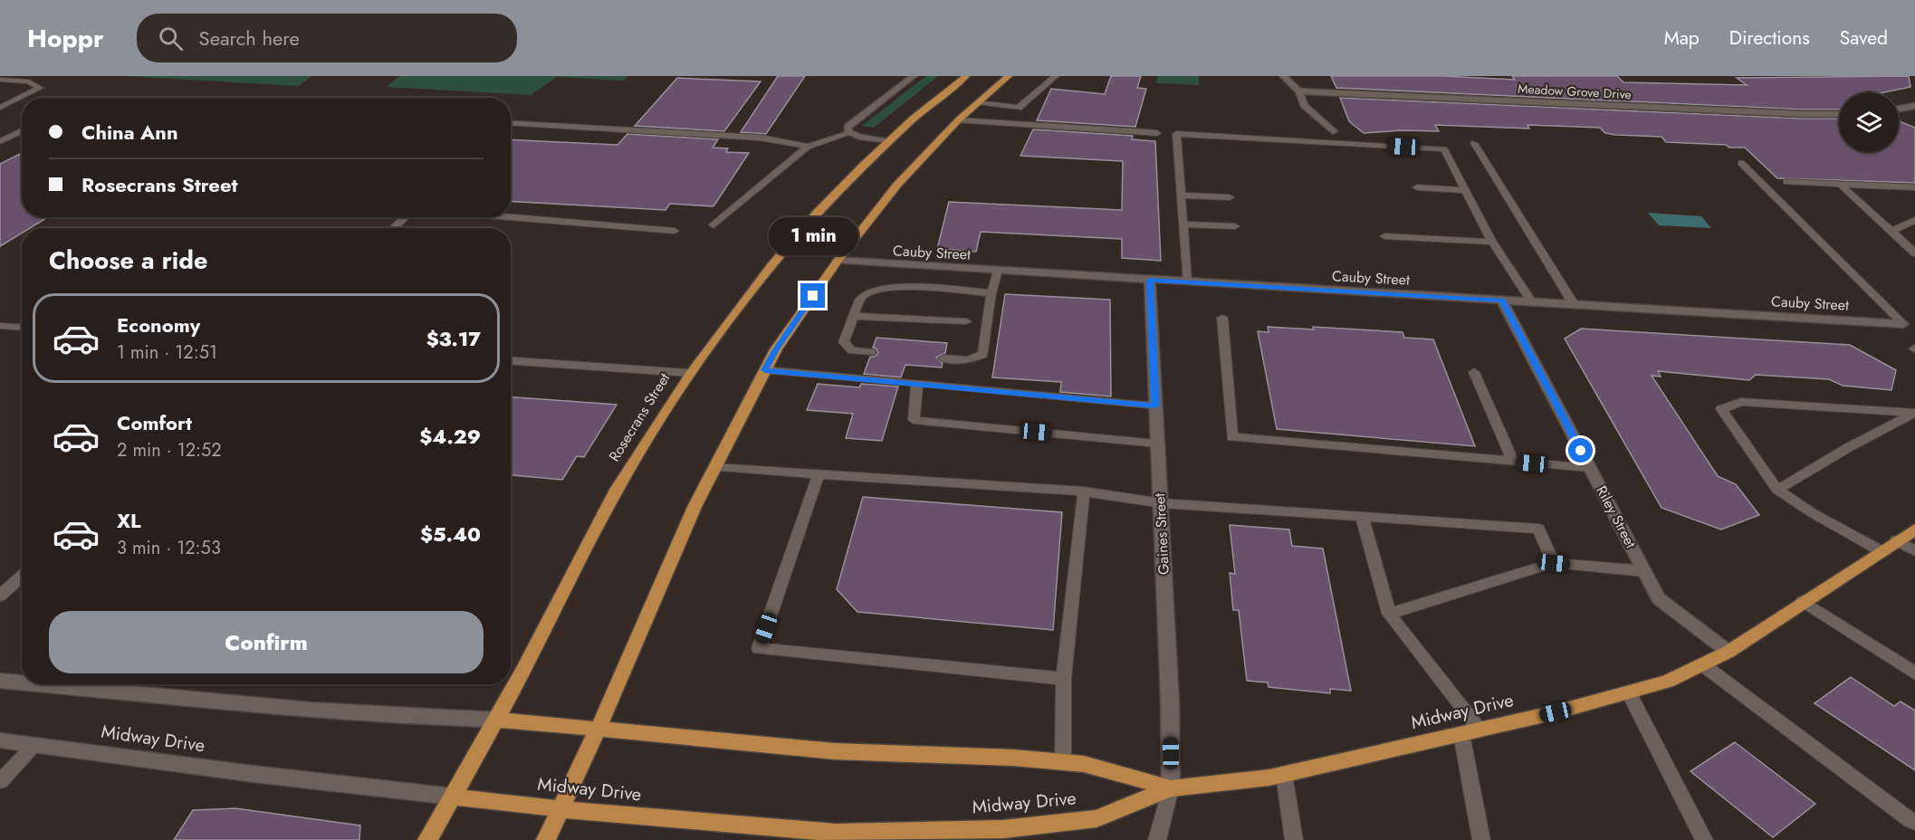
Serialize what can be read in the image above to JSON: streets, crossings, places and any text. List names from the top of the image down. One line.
{"streets":{"main road":["Rosecrans Street","Midway Drive"],"street":["Meadow Grove Drive","Cauby Street","Riley Street","Gaines Street"]},"crossings":[["Cauby Street","Riley Street"],["Cauby Street","Gaines Street"],["Rosecrans Street","Midway Drive"],["Riley Street","Midway Drive"],["Gaines Street","Midway Drive"]],"page":{"header":"Hoppr","search":"Search here","nav":["Map","Directions","Saved"],"banner":["China Ann","Rosecrans Street"],"bubble":"1 min","heading":"Choose a ride","list":[{"name":"Economy","note":"1 min · 12:51","value":"$3.17"},{"name":"Comfort","note":"2 min · 12:52","value":"$4.29"},{"name":"XL","note":"3 min · 12:53","value":"$5.40"}],"buttons":"Confirm"}}
